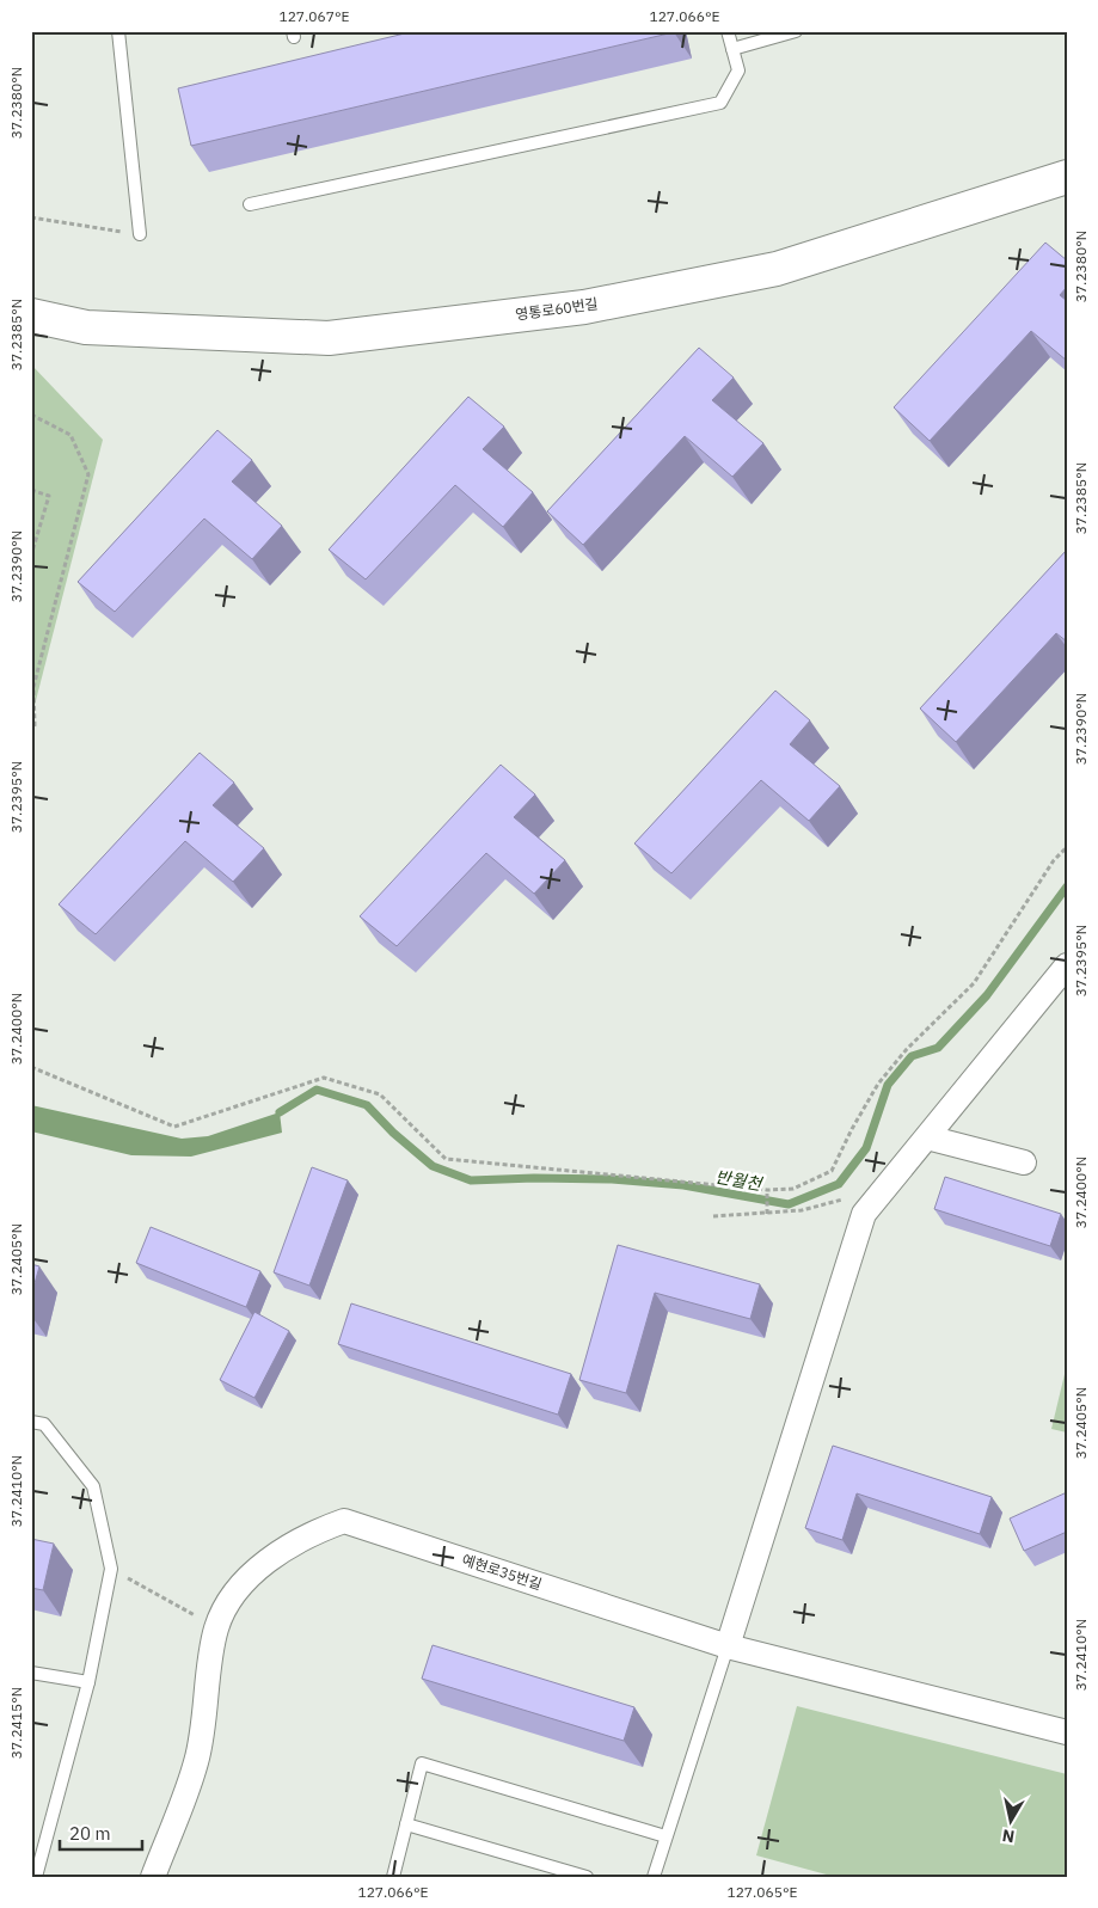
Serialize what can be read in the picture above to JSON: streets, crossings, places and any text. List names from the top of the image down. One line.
{"streets":{"street":["영통로60번길","예현로35번길"]},"water":["반월천"],"scale_bar":"20 m","north":"bottom","coordinates":["127.067°E","127.066°E","37.2380°N","37.2385°N","37.2390°N","37.2395°N","37.2400°N","37.2405°N","37.2410°N","37.2415°N","127.065°E"]}
